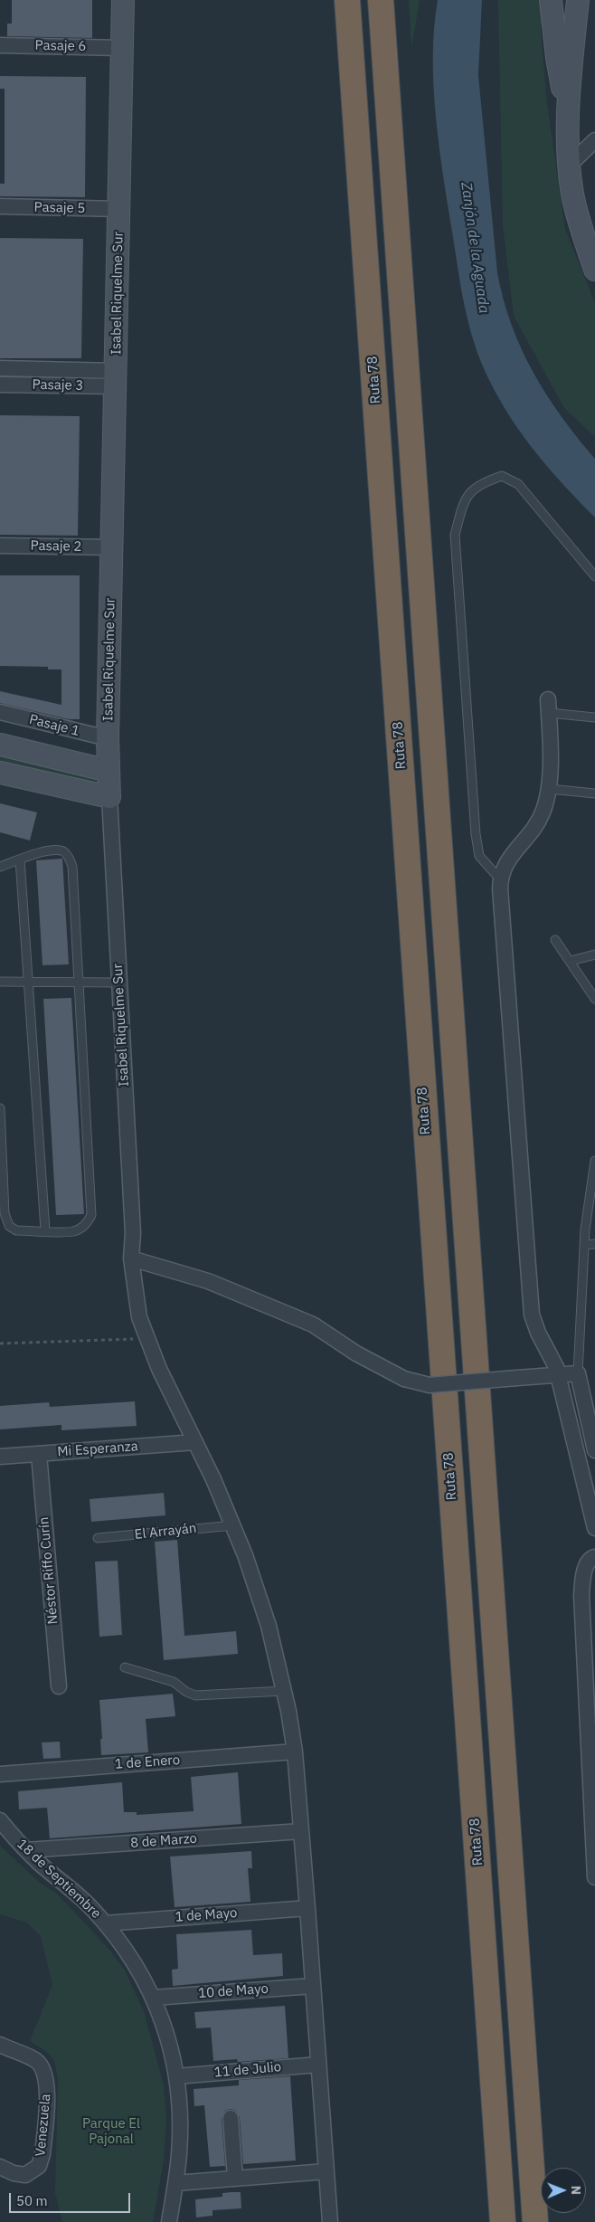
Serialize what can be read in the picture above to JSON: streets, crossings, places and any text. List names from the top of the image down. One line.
{"streets":{"highway":["Ruta 78"],"street":["Pasaje 6","Pasaje 5","Isabel Riquelme Sur","Pasaje 3","Pasaje 2","Pasaje 1","Mi Esperanza","Néstor Riffo Curín","1 de Enero","8 de Marzo","18 de Septiembre","1 de Mayo","10 de Mayo","11 de Julio","Venezuela"],"lane":["El Arrayán"]},"crossings":[["Pasaje 6","Isabel Riquelme Sur"],["Pasaje 5","Isabel Riquelme Sur"],["Isabel Riquelme Sur","Pasaje 3"],["Isabel Riquelme Sur","Pasaje 2"],["Isabel Riquelme Sur","Pasaje 1"],["Isabel Riquelme Sur","Mi Esperanza"],["Isabel Riquelme Sur","El Arrayán"],["Isabel Riquelme Sur","1 de Enero"],["Isabel Riquelme Sur","8 de Marzo"],["Isabel Riquelme Sur","1 de Mayo"],["Isabel Riquelme Sur","10 de Mayo"],["Isabel Riquelme Sur","11 de Julio"],["Mi Esperanza","Néstor Riffo Curín"],["8 de Marzo","18 de Septiembre"],["18 de Septiembre","1 de Mayo"],["18 de Septiembre","10 de Mayo"],["18 de Septiembre","11 de Julio"]],"water":["Zanjón de la Aguada"],"parks":["Parque El Pajonal"],"scale_bar":"50 m","north":"right"}
